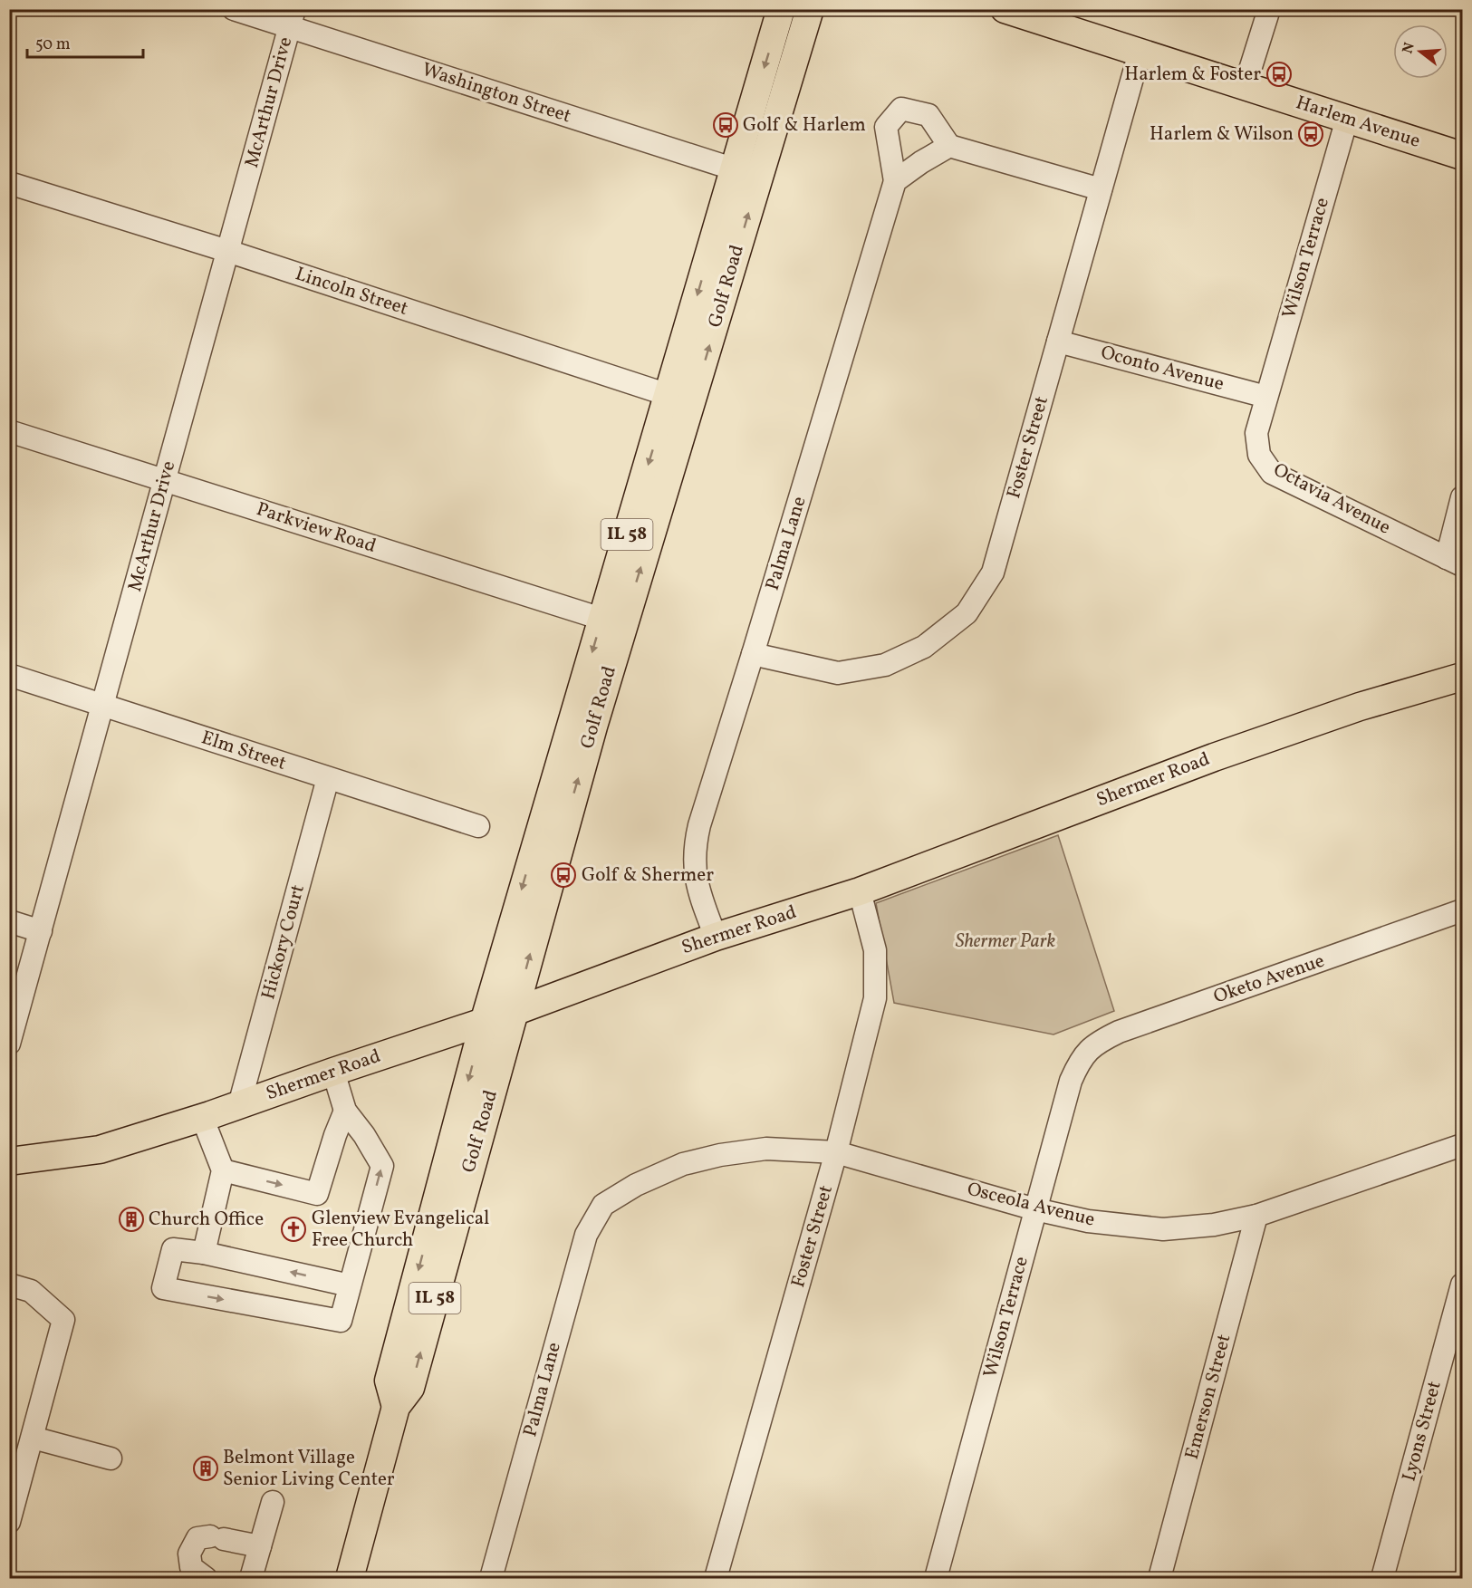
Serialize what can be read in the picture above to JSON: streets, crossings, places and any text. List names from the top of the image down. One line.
{"streets":{"main road":["Harlem Avenue","Golf Road","IL 58","Shermer Road"],"street":["Washington Street","McArthur Drive","Wilson Terrace","Lincoln Street","Oconto Avenue","Foster Street","Octavia Avenue","Parkview Road","Palma Lane","Elm Street","Hickory Court","Oketo Avenue","Osceola Avenue","Emerson Street","Lyons Street"]},"crossings":[["Washington Street","McArthur Drive"],["Washington Street","Golf Road"],["McArthur Drive","Lincoln Street"],["McArthur Drive","Parkview Road"],["McArthur Drive","Elm Street"],["Harlem Avenue","Wilson Terrace"],["Harlem Avenue","Foster Street"],["Wilson Terrace","Oconto Avenue"],["Wilson Terrace","Octavia Avenue"],["Wilson Terrace","Oketo Avenue"],["Wilson Terrace","Osceola Avenue"],["Golf Road","Lincoln Street"],["Golf Road","Parkview Road"],["Golf Road","Shermer Road"],["Oconto Avenue","Foster Street"],["Oconto Avenue","Octavia Avenue"],["Foster Street","Palma Lane"],["Foster Street","Shermer Road"],["Foster Street","Osceola Avenue"],["Palma Lane","Shermer Road"],["Palma Lane","Osceola Avenue"],["Elm Street","Hickory Court"],["Shermer Road","Hickory Court"],["Osceola Avenue","Emerson Street"]],"parks":["Shermer Park"],"places":{"bus stop":["Harlem & Foster","Golf & Harlem","Harlem & Wilson","Golf & Shermer"],"building":["Church Office","Belmont Village Senior Living Center"],"church":["Glenview Evangelical Free Church"]},"scale_bar":"50 m","north":"left"}
